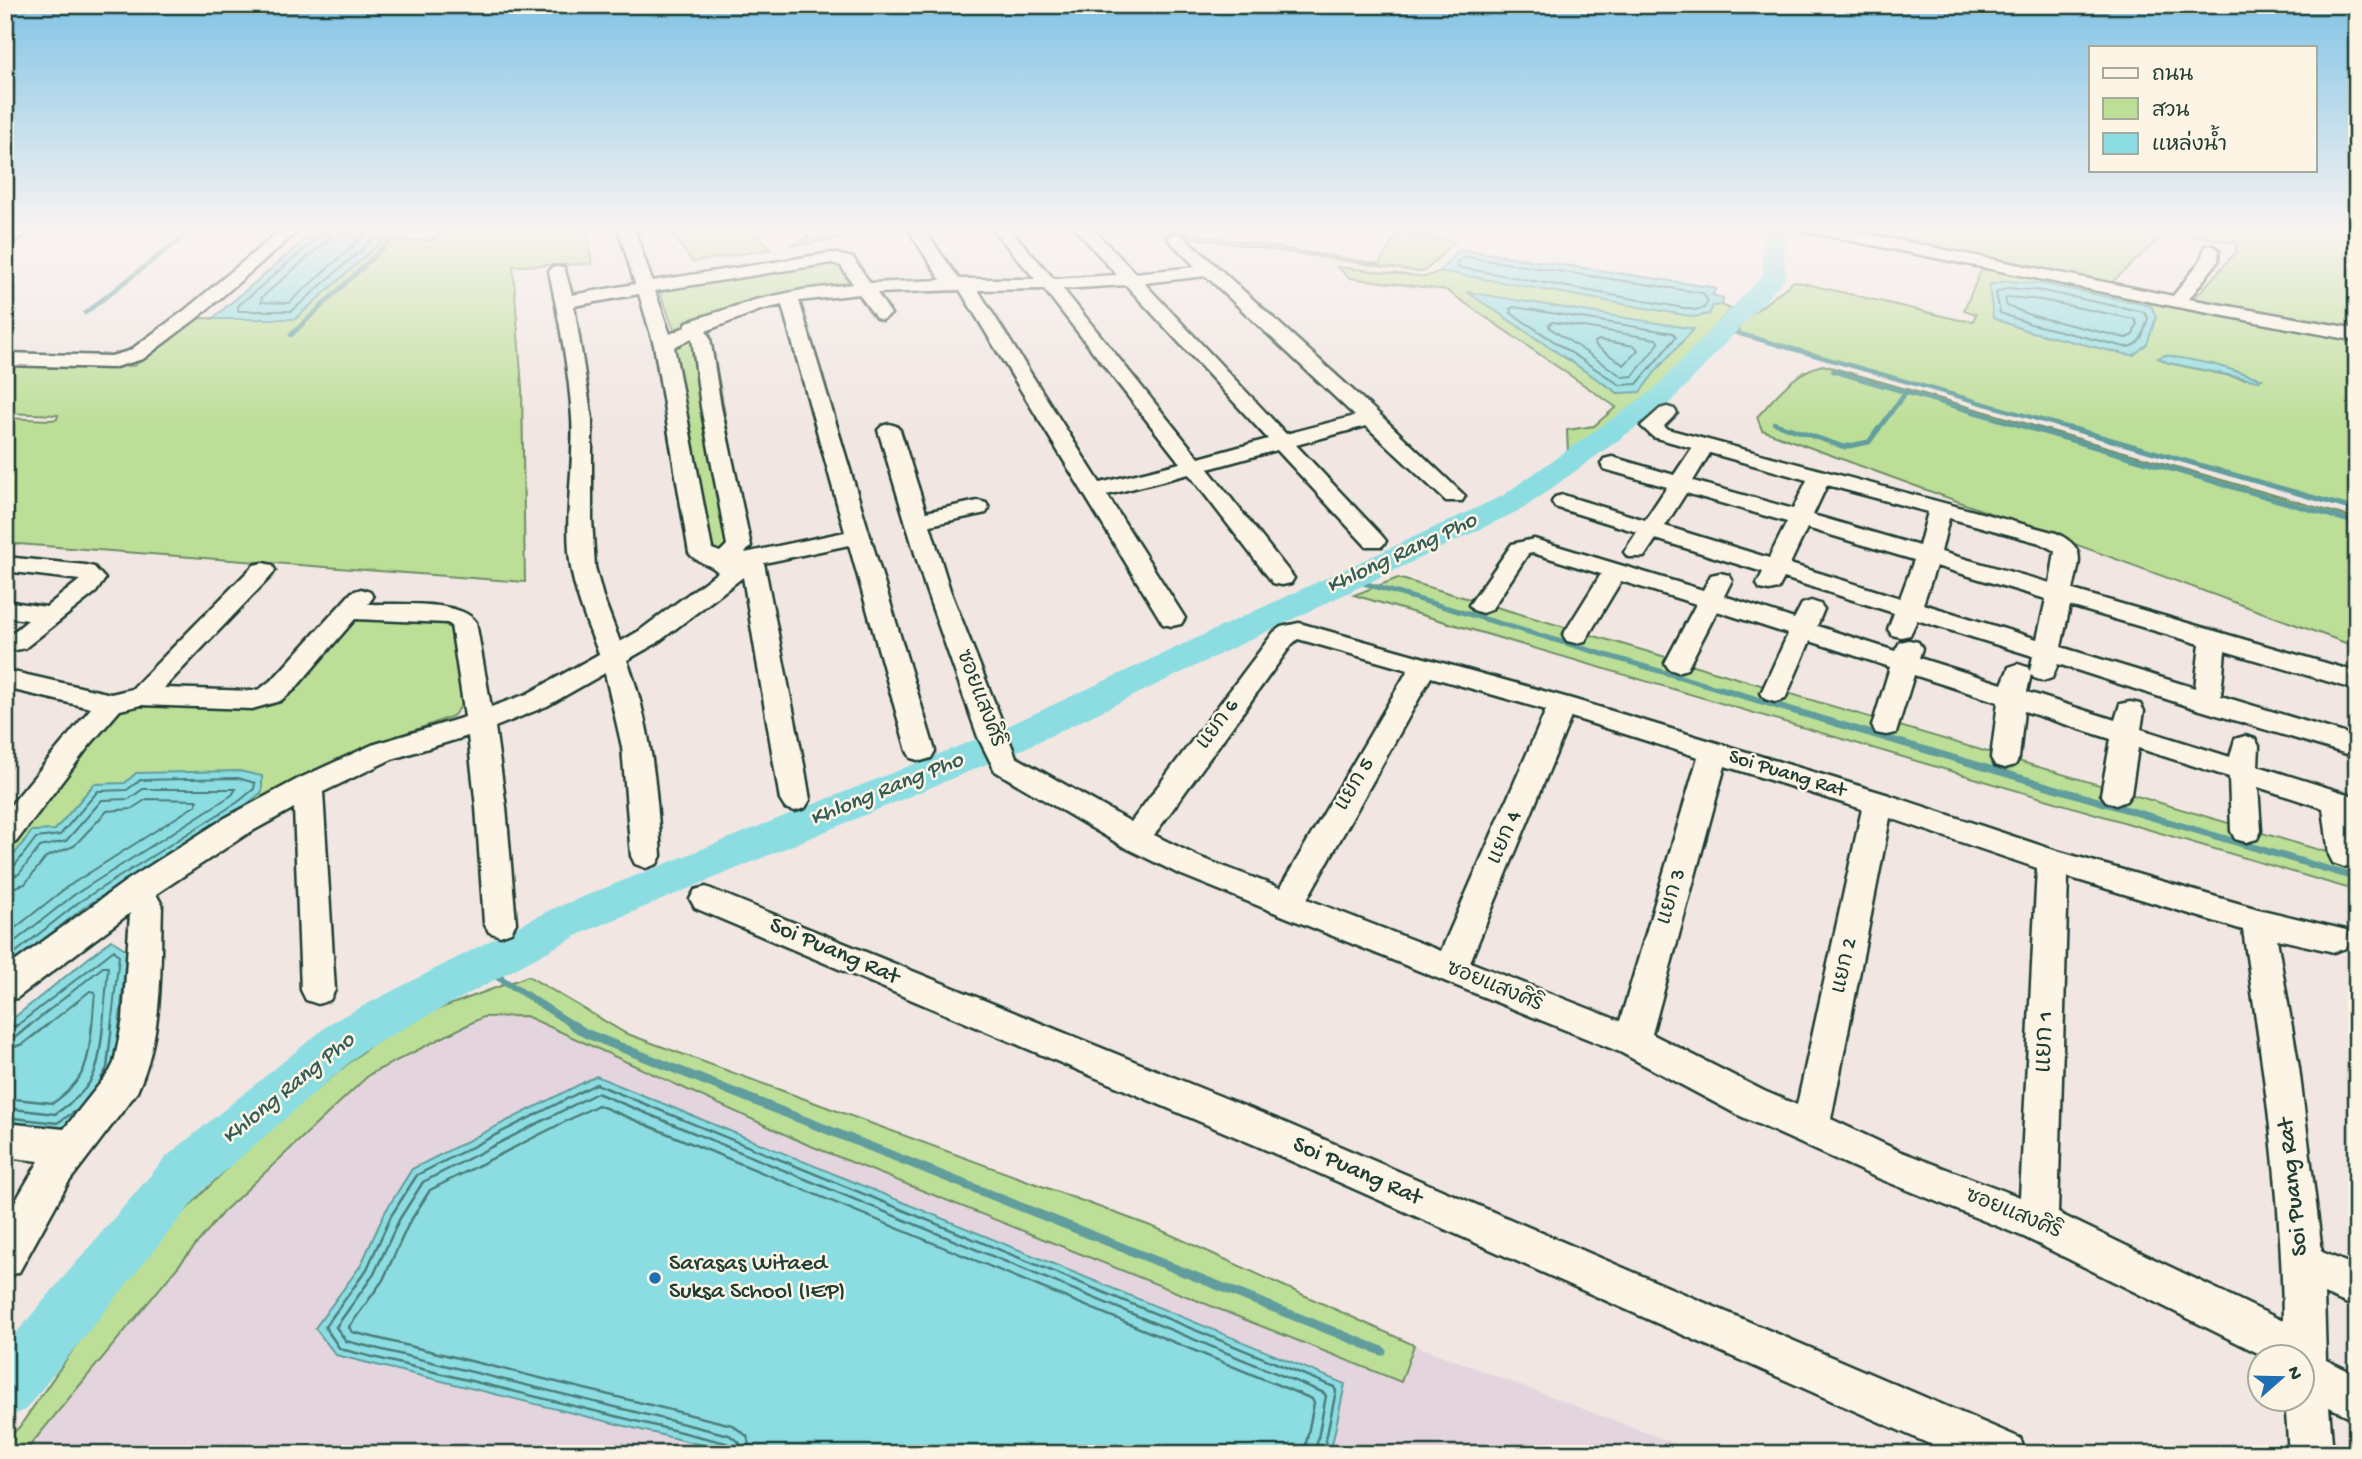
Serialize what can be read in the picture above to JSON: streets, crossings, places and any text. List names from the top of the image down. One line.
{"streets":{"street":["ซอยแสงศิริ","แยก 6","Soi Puang Rat","แยก 5","แยก 4","แยก 3","แยก 2","แยก 1"]},"crossings":[["ซอยแสงศิริ","แยก 6"],["ซอยแสงศิริ","แยก 5"],["ซอยแสงศิริ","แยก 4"],["ซอยแสงศิริ","แยก 3"],["ซอยแสงศิริ","แยก 2"],["ซอยแสงศิริ","แยก 1"],["แยก 6","Soi Puang Rat"],["Soi Puang Rat","แยก 5"],["Soi Puang Rat","แยก 4"],["Soi Puang Rat","แยก 3"],["Soi Puang Rat","แยก 2"],["Soi Puang Rat","แยก 1"]],"water":["Khlong Rang Pho"],"places":["Sarasas Witaed Suksa School (IEP)"],"legend":["ถนน","สวน","แหล่งน้ำ"],"north":"right"}
